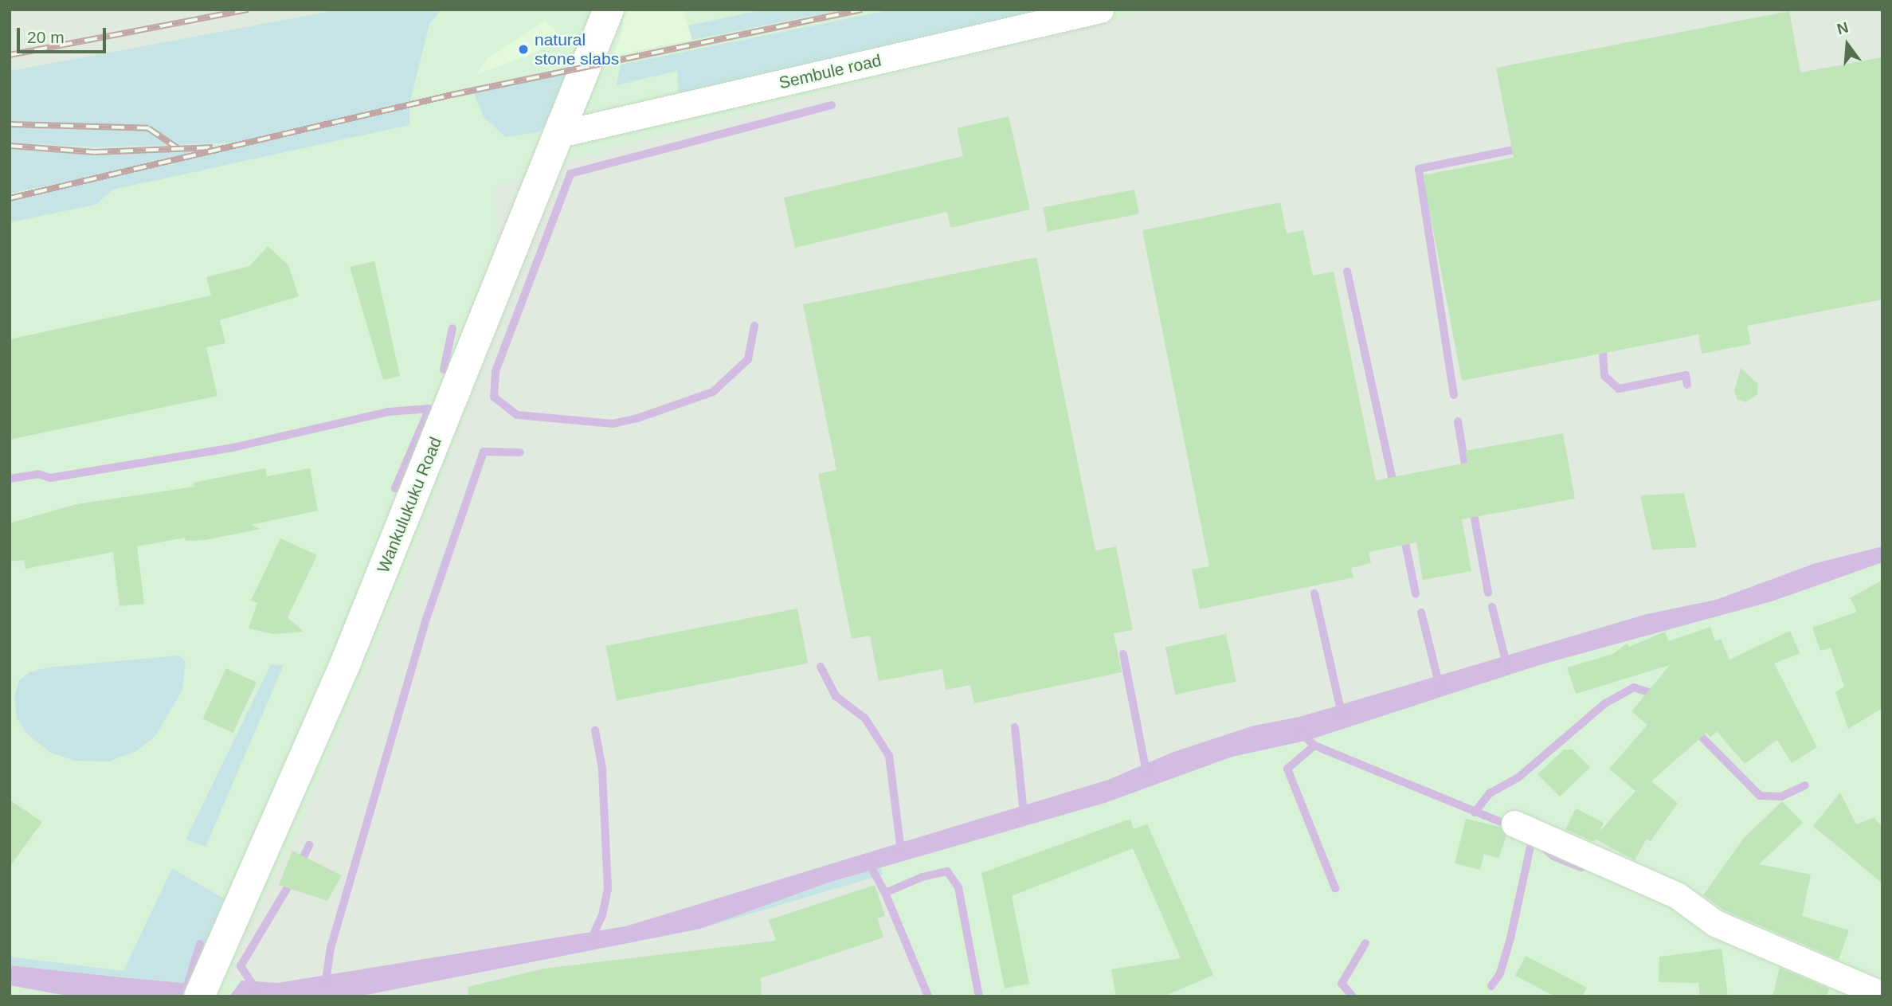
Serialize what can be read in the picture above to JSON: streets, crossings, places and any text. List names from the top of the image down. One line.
{"streets":{"main road":["Wankulukuku Road"],"street":["Sembule road"]},"crossings":[["Sembule road","Wankulukuku Road"]],"places":["natural stone slabs"],"scale_bar":"20 m","north":"top"}
